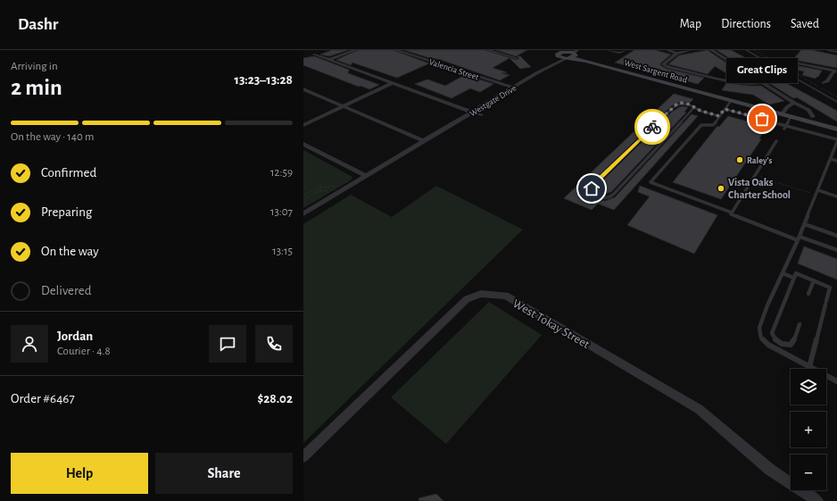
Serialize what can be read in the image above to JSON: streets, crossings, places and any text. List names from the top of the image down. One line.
{"streets":{"street":["Valencia Street","West Sargent Road","Westgate Drive","West Tokay Street"]},"crossings":[["Valencia Street","Westgate Drive"],["West Sargent Road","Westgate Drive"]],"places":["Great Clips","Raley's","Vista Oaks Charter School"],"page":{"header":"Dashr","nav":["Map","Directions","Saved"],"heading":["2 min","Arriving in","13:23–13:28"],"panel":["Jordan","Courier · 4.8","Order #6467","$28.02"],"bubble":"Great Clips","bar":"On the way · 140 m","list":[["Confirmed","12:59"],["Preparing","13:07"],["On the way","13:15"],"Delivered"],"map_buttons":["+","−"],"buttons":["Help","Share"]}}
